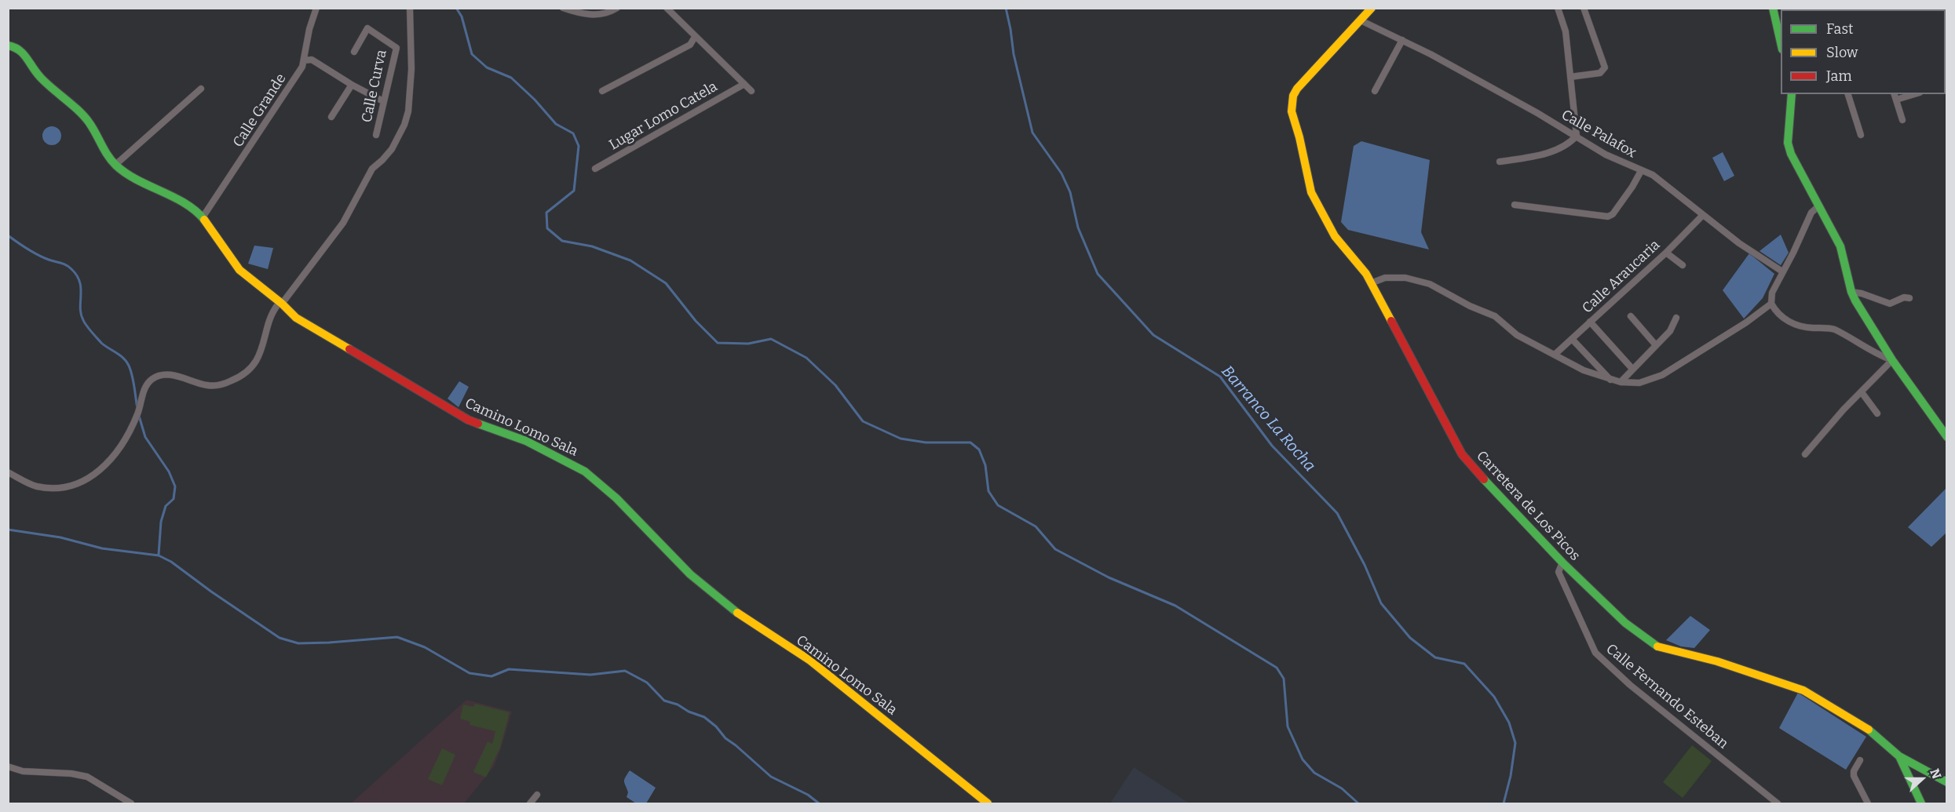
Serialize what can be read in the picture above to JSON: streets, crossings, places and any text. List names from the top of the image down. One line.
{"streets":{"street":["Calle Curva","Calle Grande","Lugar Lomo Catela","Calle Palafox","Calle Araucaria","Camino Lomo Sala","Carretera de Los Picos","Calle Fernando Esteban"]},"crossings":[["Calle Grande","Camino Lomo Sala"],["Calle Palafox","Calle Araucaria"],["Calle Palafox","Carretera de Los Picos"],["Carretera de Los Picos","Calle Fernando Esteban"]],"water":["Barranco La Rocha"],"legend":["Fast","Slow","Jam"],"north":"right"}
